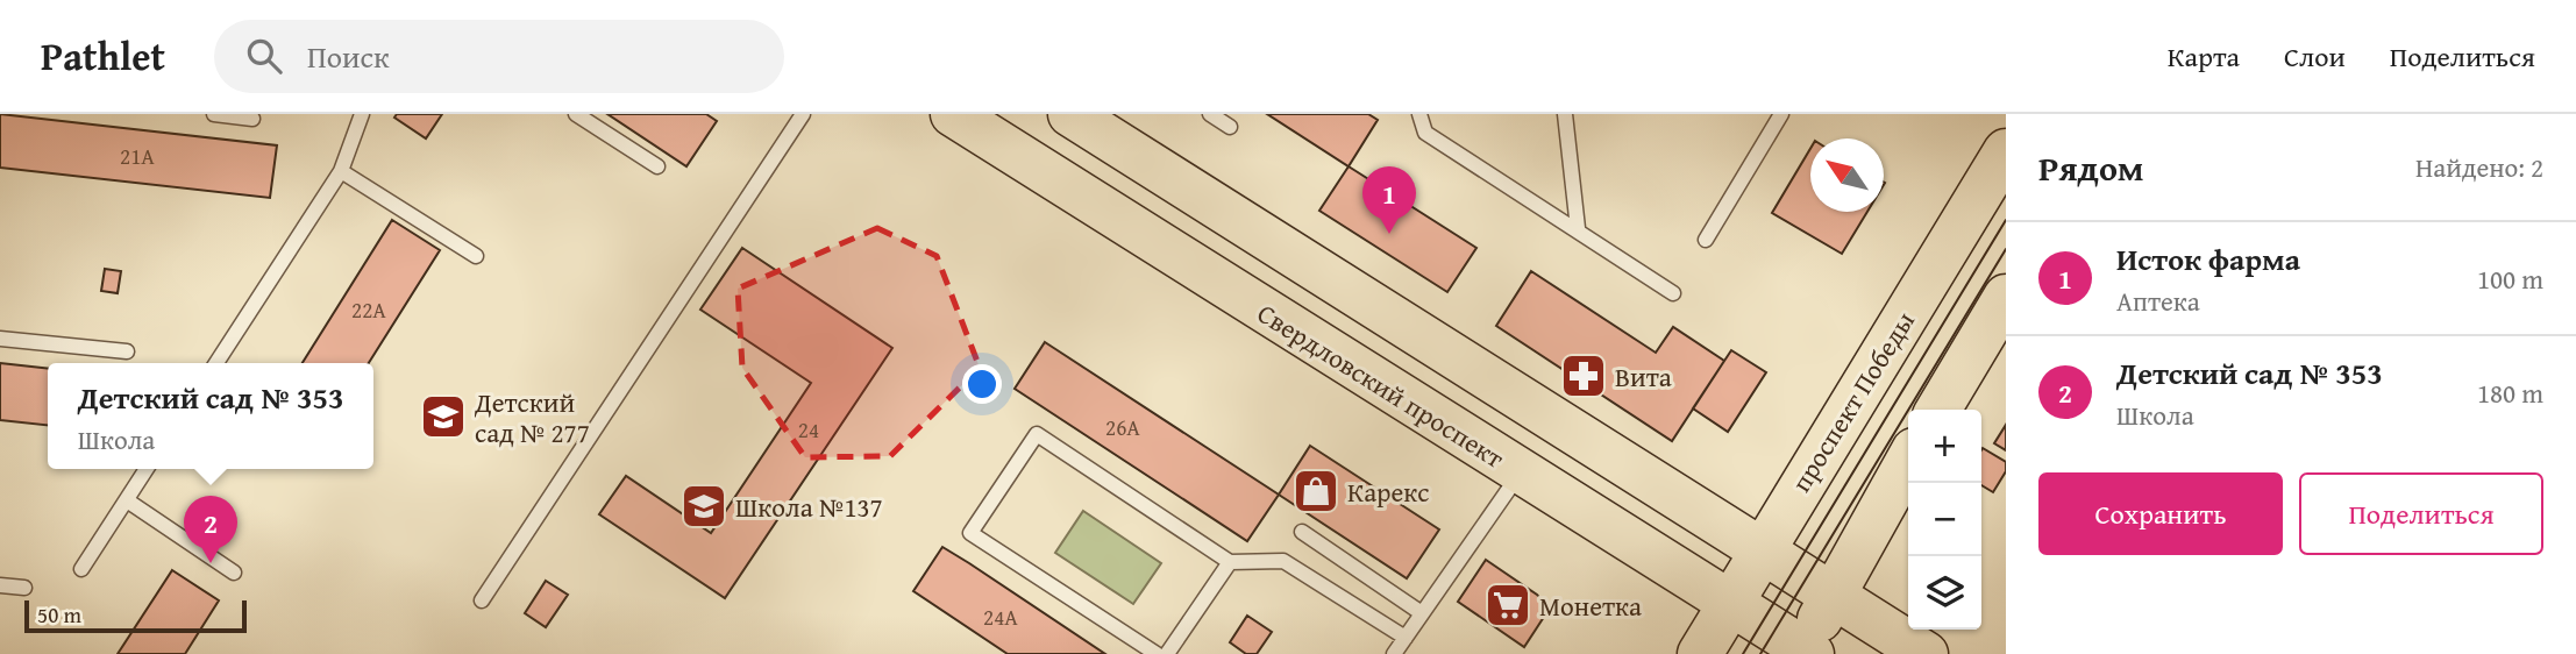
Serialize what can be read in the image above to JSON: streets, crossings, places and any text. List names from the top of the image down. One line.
{"streets":{"main road":["Свердловский проспект","проспект Победы"]},"crossings":[["Свердловский проспект","проспект Победы"]],"places":{"pharmacy":["Вита"],"school or university":["Детский сад № 277","Школа №137"],"shop":["Карекс"],"supermarket":["Монетка"]},"house_numbers":["21А","22А","26А","24","24А"],"scale_bar":"50 m","north":"top left","page":{"header":"Pathlet","search":"Поиск","nav":["Карта","Слои","Поделиться"],"heading":["Рядом","Найдено: 2"],"pins":["1","2"],"list":[{"mark":"1","name":"Исток фарма","note":"Аптека","value":"100 m"},{"mark":"2","name":"Детский сад № 353","note":"Школа","value":"180 m"}],"popup":["Детский сад № 353","Школа"],"map_buttons":["+","−"],"buttons":["Сохранить","Поделиться"],"scale":"50 m"}}
